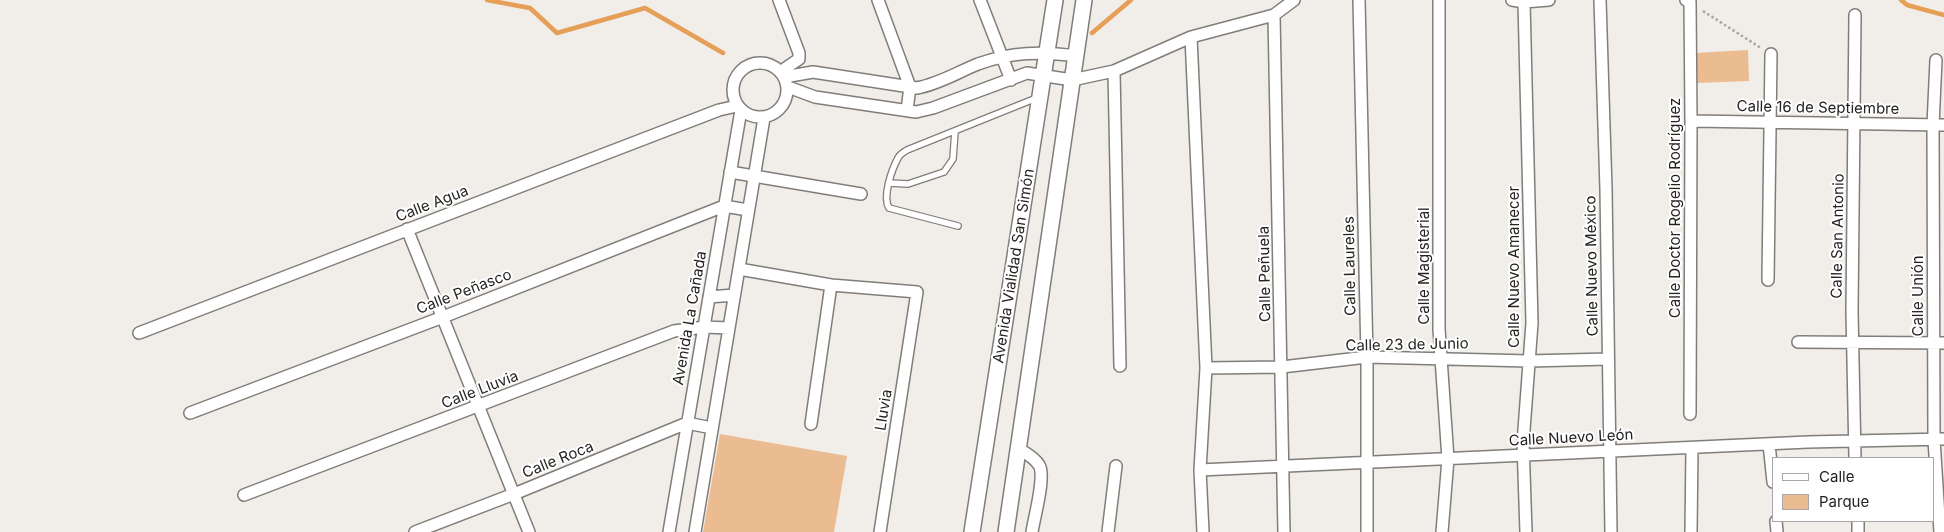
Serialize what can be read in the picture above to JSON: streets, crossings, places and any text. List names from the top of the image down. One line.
{"streets":{"main road":["Avenida Vialidad San Simón"],"street":["Calle 16 de Septiembre","Calle Agua","Calle Doctor Rogelio Rodríguez","Calle San Antonio","Calle Laureles","Calle Magisterial","Calle Nuevo México","Calle Nuevo Amanecer","Calle Peñuela","Calle Peñasco","Calle Unión","Avenida La Cañada","Calle 23 de Junio","Calle Lluvia","Lluvia","Calle Nuevo León","Calle Roca"]},"crossings":[["Calle 16 de Septiembre","Calle Doctor Rogelio Rodríguez"],["Calle 16 de Septiembre","Calle San Antonio"],["Calle 16 de Septiembre","Calle Unión"],["Calle Agua","Avenida La Cañada"],["Calle San Antonio","Calle Nuevo León"],["Calle Laureles","Calle 23 de Junio"],["Calle Laureles","Calle Nuevo León"],["Calle Magisterial","Calle 23 de Junio"],["Calle Magisterial","Calle Nuevo León"],["Calle Nuevo México","Calle 23 de Junio"],["Calle Nuevo México","Calle Nuevo León"],["Calle Nuevo Amanecer","Calle 23 de Junio"],["Calle Nuevo Amanecer","Calle Nuevo León"],["Calle Peñuela","Calle 23 de Junio"],["Calle Peñuela","Calle Nuevo León"],["Calle Peñasco","Avenida La Cañada"],["Calle Unión","Calle Nuevo León"],["Avenida La Cañada","Calle Lluvia"],["Avenida La Cañada","Calle Roca"]],"legend":["Calle","Parque"]}
